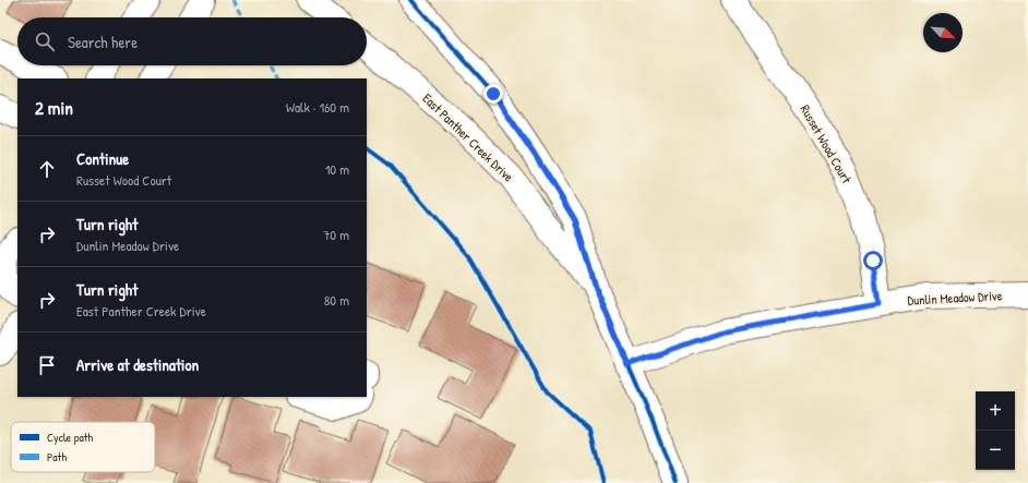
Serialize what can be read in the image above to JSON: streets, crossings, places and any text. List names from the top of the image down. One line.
{"streets":{"street":["East Panther Creek Drive","Russet Wood Court","Dunlin Meadow Drive"]},"crossings":[["East Panther Creek Drive","Dunlin Meadow Drive"],["Russet Wood Court","Dunlin Meadow Drive"]],"legend":["Cycle path","Path"],"north":"bottom right","page":{"search":"Search here","heading":["2 min","Walk · 160 m"],"list":[["Continue","Russet Wood Court","10 m"],["Turn right","Dunlin Meadow Drive","70 m"],["Turn right","East Panther Creek Drive","80 m"],"Arrive at destination"],"map_buttons":["+","−"]}}
